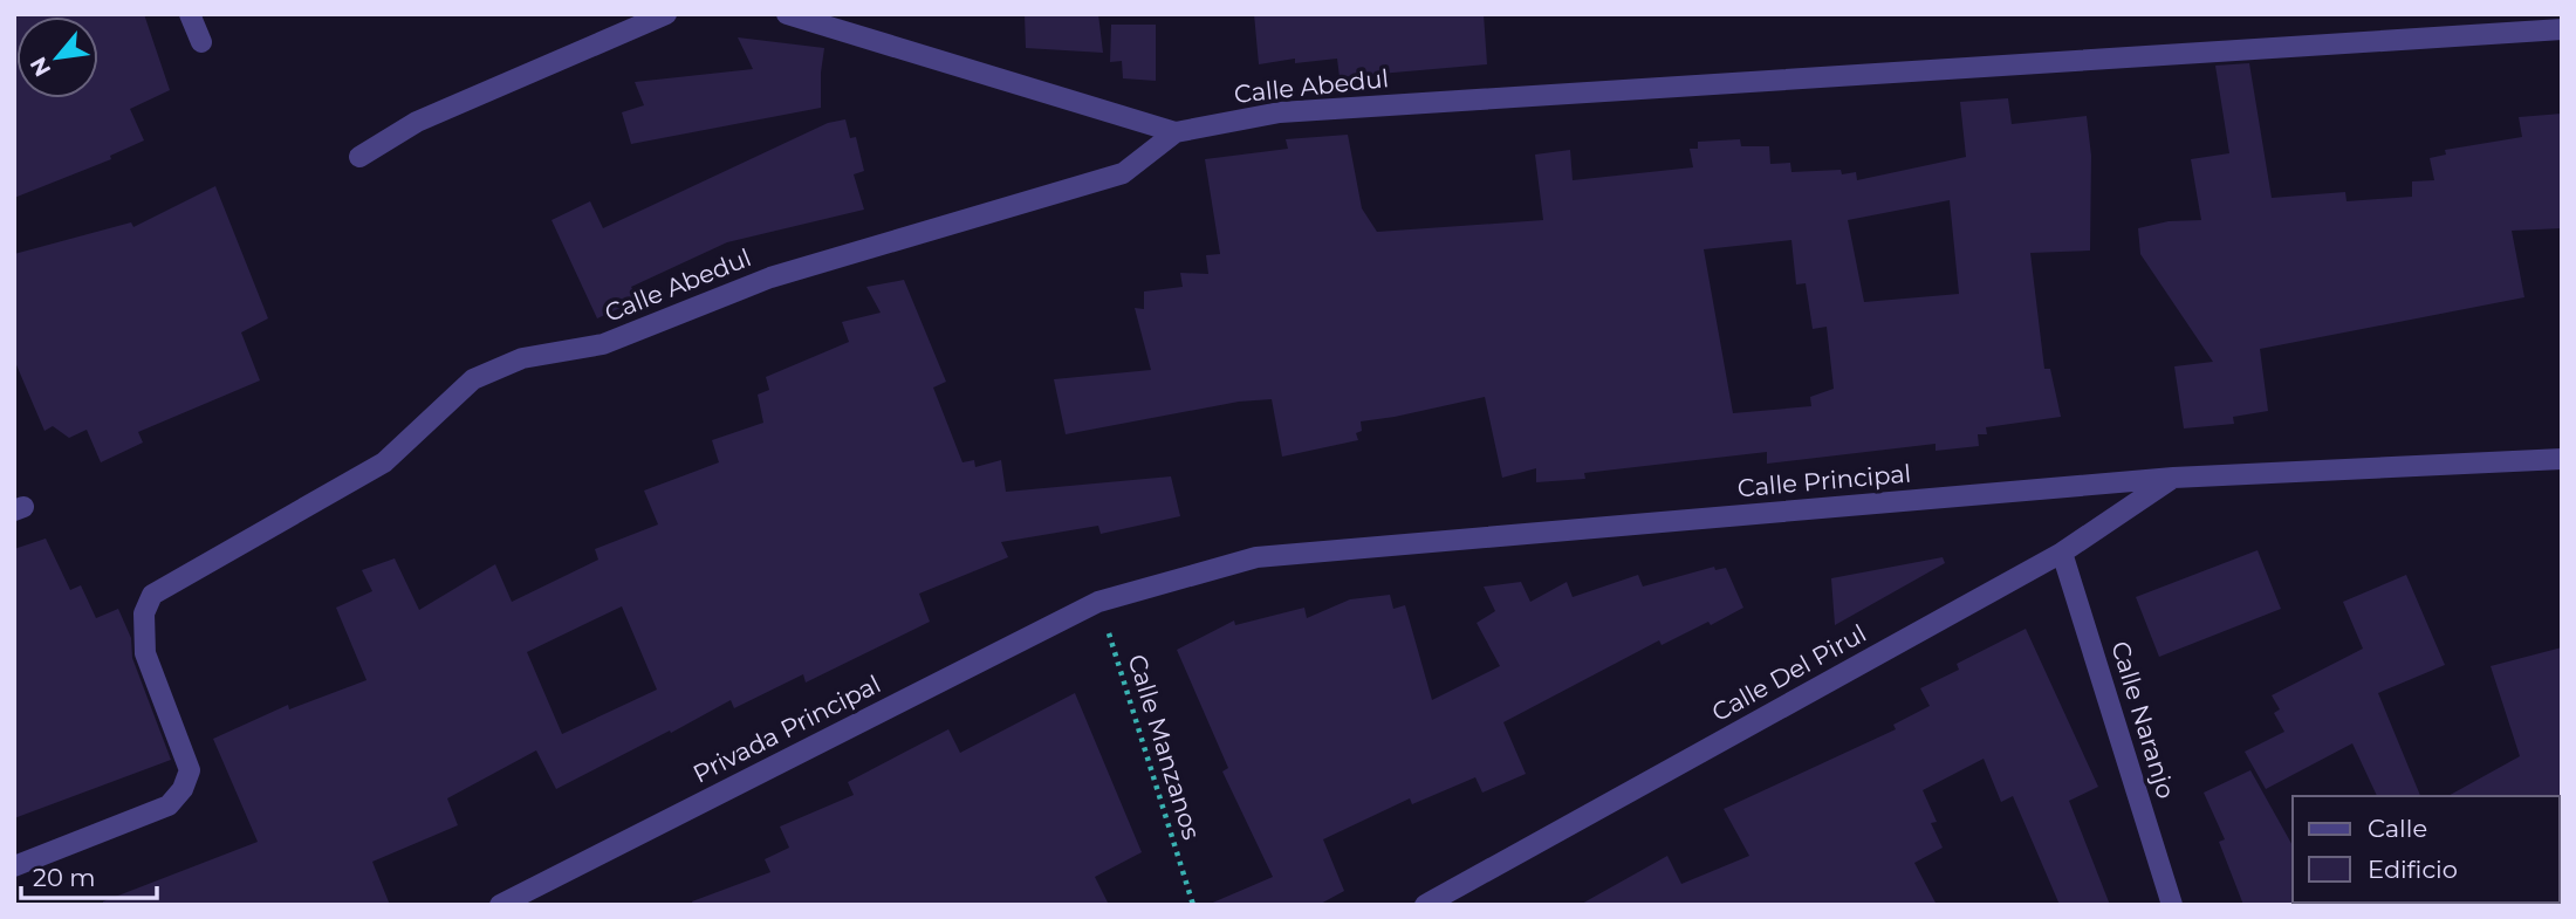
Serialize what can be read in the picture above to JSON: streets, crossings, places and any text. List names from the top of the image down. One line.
{"streets":{"street":["Calle Abedul","Calle Principal","Calle Del Pirul","Calle Naranjo","Privada Principal"],"path":["Calle Manzanos"]},"crossings":[["Calle Principal","Calle Del Pirul"],["Calle Principal","Privada Principal"],["Calle Principal","Calle Manzanos"],["Calle Del Pirul","Calle Naranjo"],["Privada Principal","Calle Manzanos"]],"legend":["Calle","Edificio"],"scale_bar":"20 m","north":"bottom left"}
